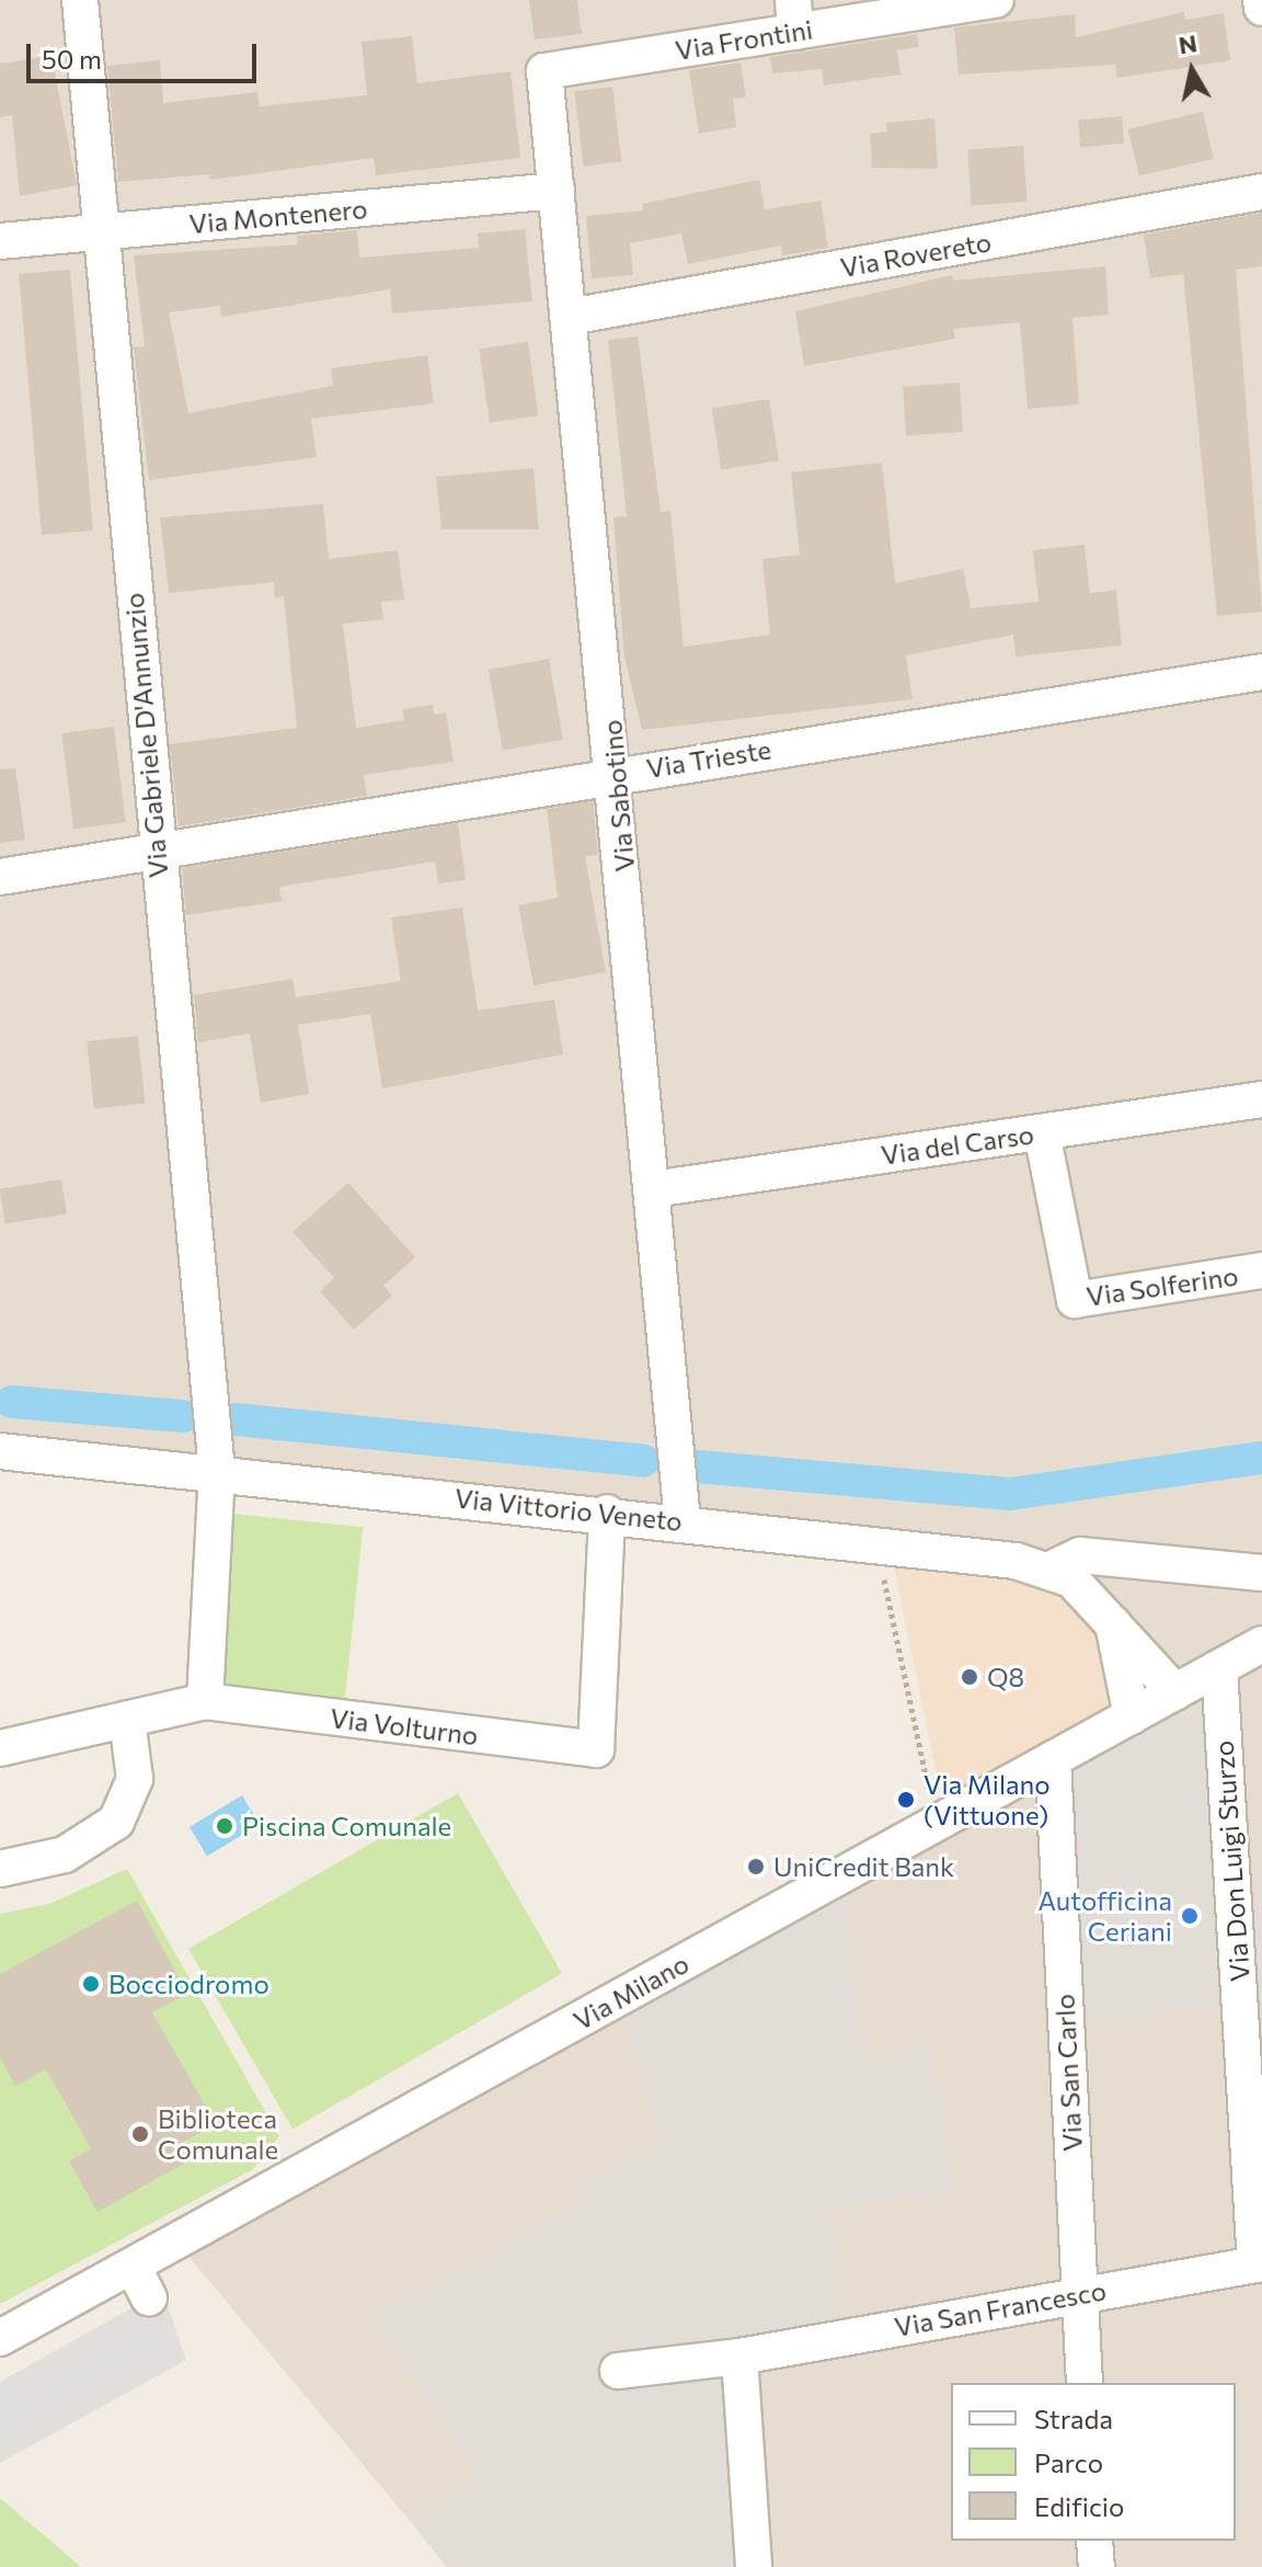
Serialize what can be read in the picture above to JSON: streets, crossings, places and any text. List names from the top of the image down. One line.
{"streets":{"street":["Via Frontini","Via Montenero","Via Rovereto","Via Gabriele D'Annunzio","Via Trieste","Via Sabotino","Via del Carso","Via Solferino","Via Vittorio Veneto","Via Volturno","Via Don Luigi Sturzo","Via Milano","Via San Carlo","Via San Francesco"]},"crossings":[["Via Frontini","Via Sabotino"],["Via Montenero","Via Gabriele D'Annunzio"],["Via Montenero","Via Sabotino"],["Via Rovereto","Via Sabotino"],["Via Gabriele D'Annunzio","Via Trieste"],["Via Gabriele D'Annunzio","Via Vittorio Veneto"],["Via Trieste","Via Sabotino"],["Via Sabotino","Via del Carso"],["Via Sabotino","Via Vittorio Veneto"],["Via del Carso","Via Solferino"],["Via Vittorio Veneto","Via Volturno"],["Via Vittorio Veneto","Via Milano"],["Via Don Luigi Sturzo","Via Milano"],["Via Don Luigi Sturzo","Via San Francesco"],["Via Milano","Via San Carlo"],["Via San Carlo","Via San Francesco"]],"places":["Q8","Via Milano (Vittuone)","Piscina Comunale","UniCredit Bank","Autofficina Ceriani","Bocciodromo","Biblioteca Comunale"],"legend":["Strada","Parco","Edificio"],"scale_bar":"50 m","north":"top"}
